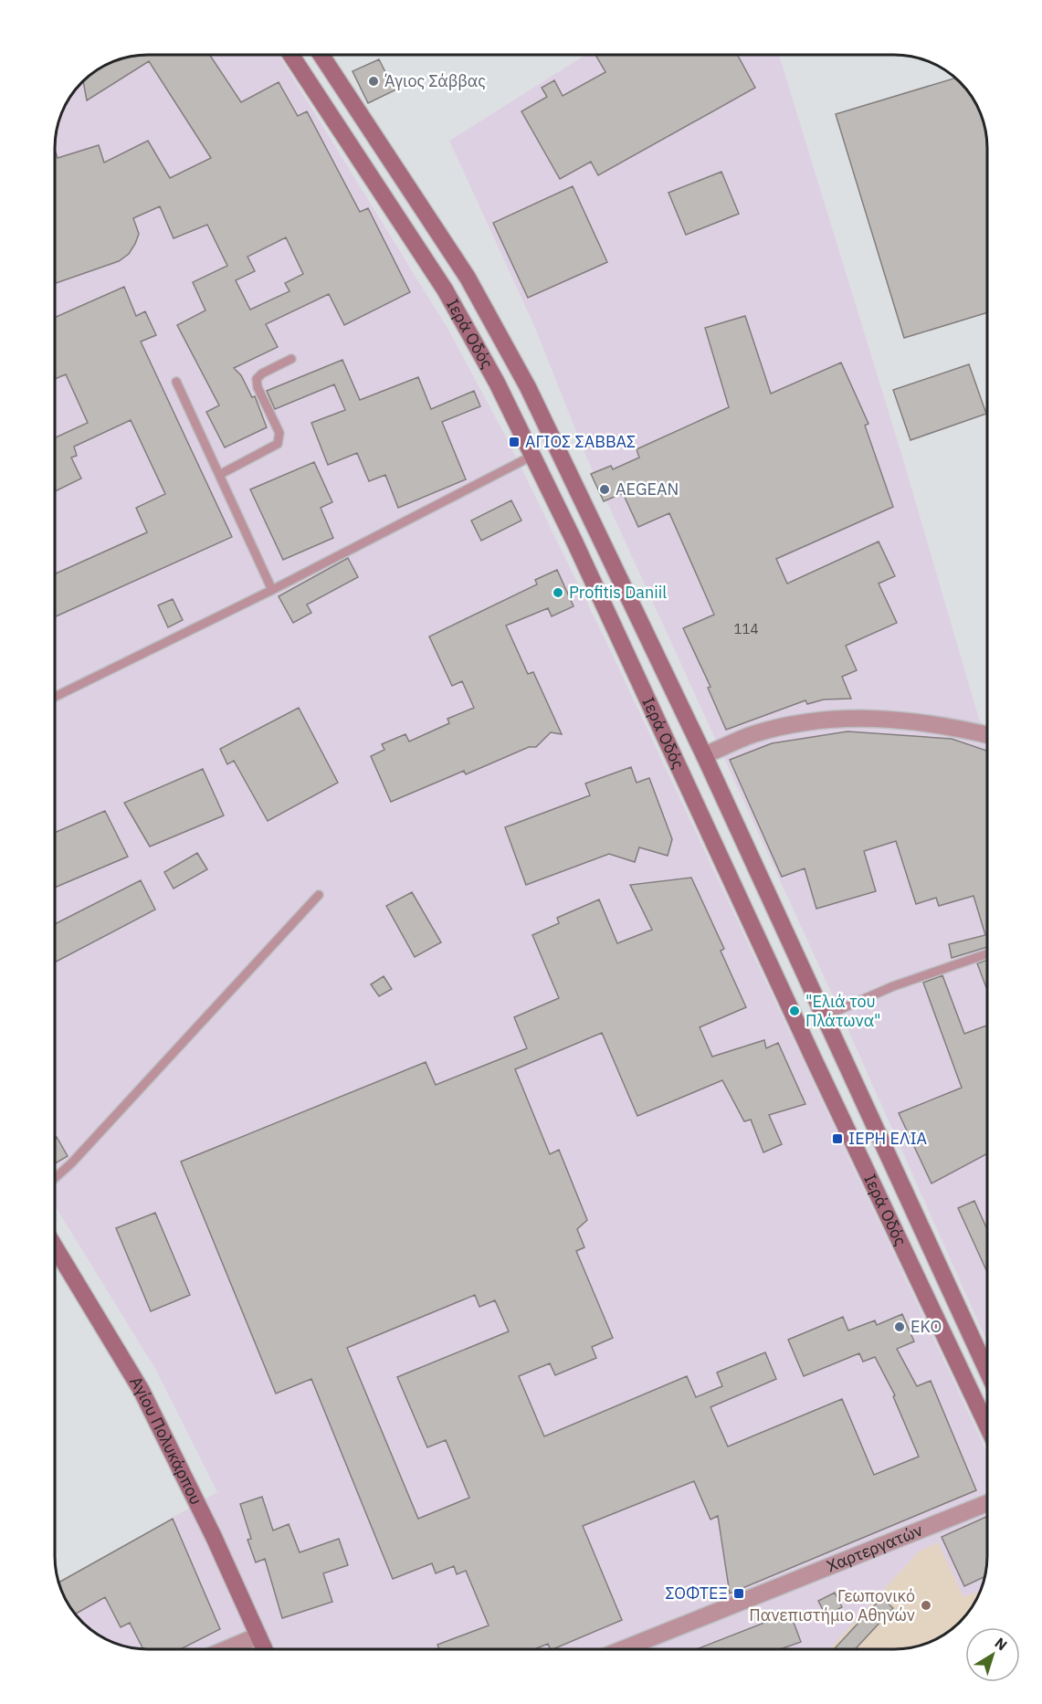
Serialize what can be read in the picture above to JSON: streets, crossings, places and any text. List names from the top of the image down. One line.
{"streets":{"main road":["Ιερά Οδός","Αγίου Πολυκάρπου"],"street":["Χαρτεργατών"]},"places":{"other":["Άγιος Σάββας","AEGEAN","Profitis Daniil","\"Ελιά του Πλάτωνα\"","EKO","Γεωπονικό Πανεπιστήμιο Αθηνών"],"transit":["ΑΓΙΟΣ ΣΑΒΒΑΣ","ΙΕΡΗ ΕΛΙΑ","ΣΟΦΤΕΞ"]},"house_numbers":["114"],"north":"top right"}
